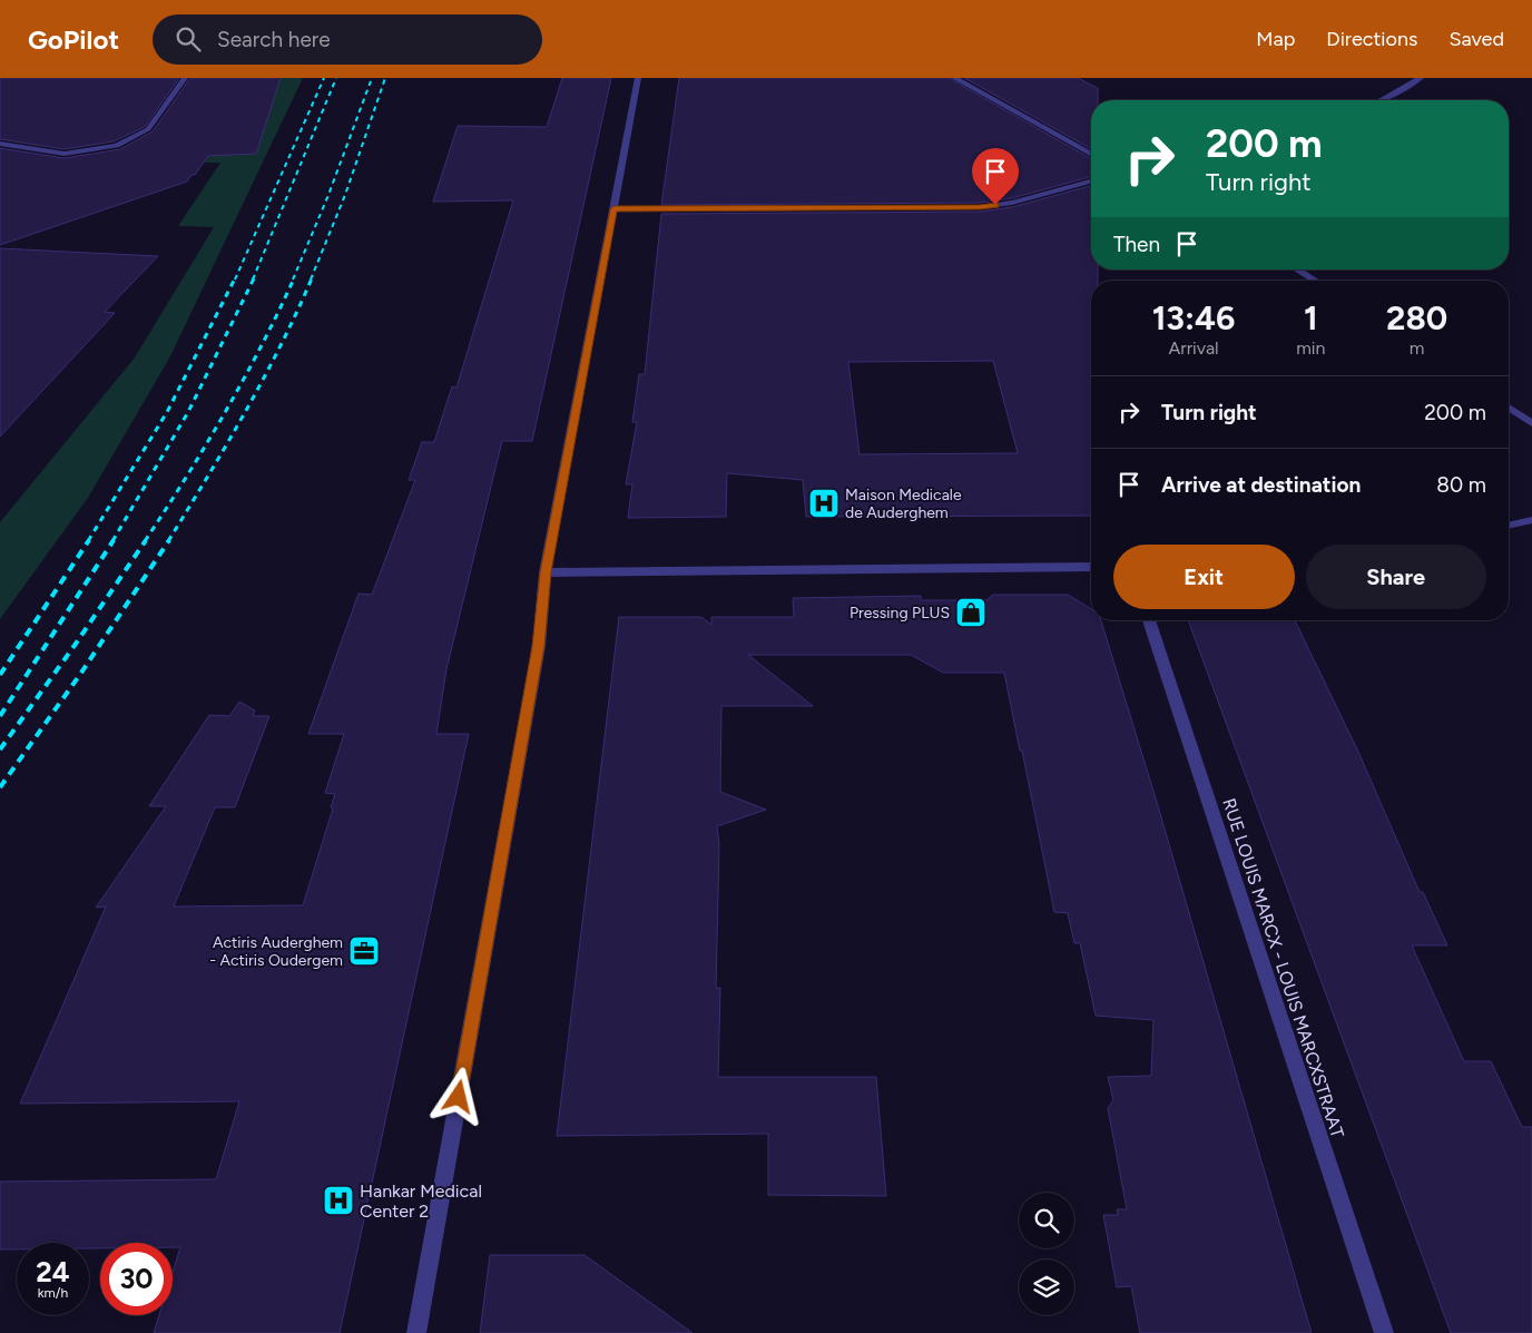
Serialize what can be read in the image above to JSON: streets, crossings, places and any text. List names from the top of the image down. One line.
{"streets":{"street":["RUE LOUIS MARCX - LOUIS MARCXSTRAAT"]},"places":{"hospital":["Maison Medicale de Auderghem","Hankar Medical Center 2"],"shop":["Pressing PLUS"],"office":["Actiris Auderghem - Actiris Oudergem"]},"page":{"header":"GoPilot","search":"Search here","nav":["Map","Directions","Saved"],"turn":["200 m","Turn right"],"then":"Then","eta":["13:46","Arrival","1","min","280","m"],"list":[{"name":"Turn right","value":"200 m"},{"name":"Arrive at destination","value":"80 m"}],"buttons":["Exit","Share"],"speed":"24 km/h","limit":"30"}}
